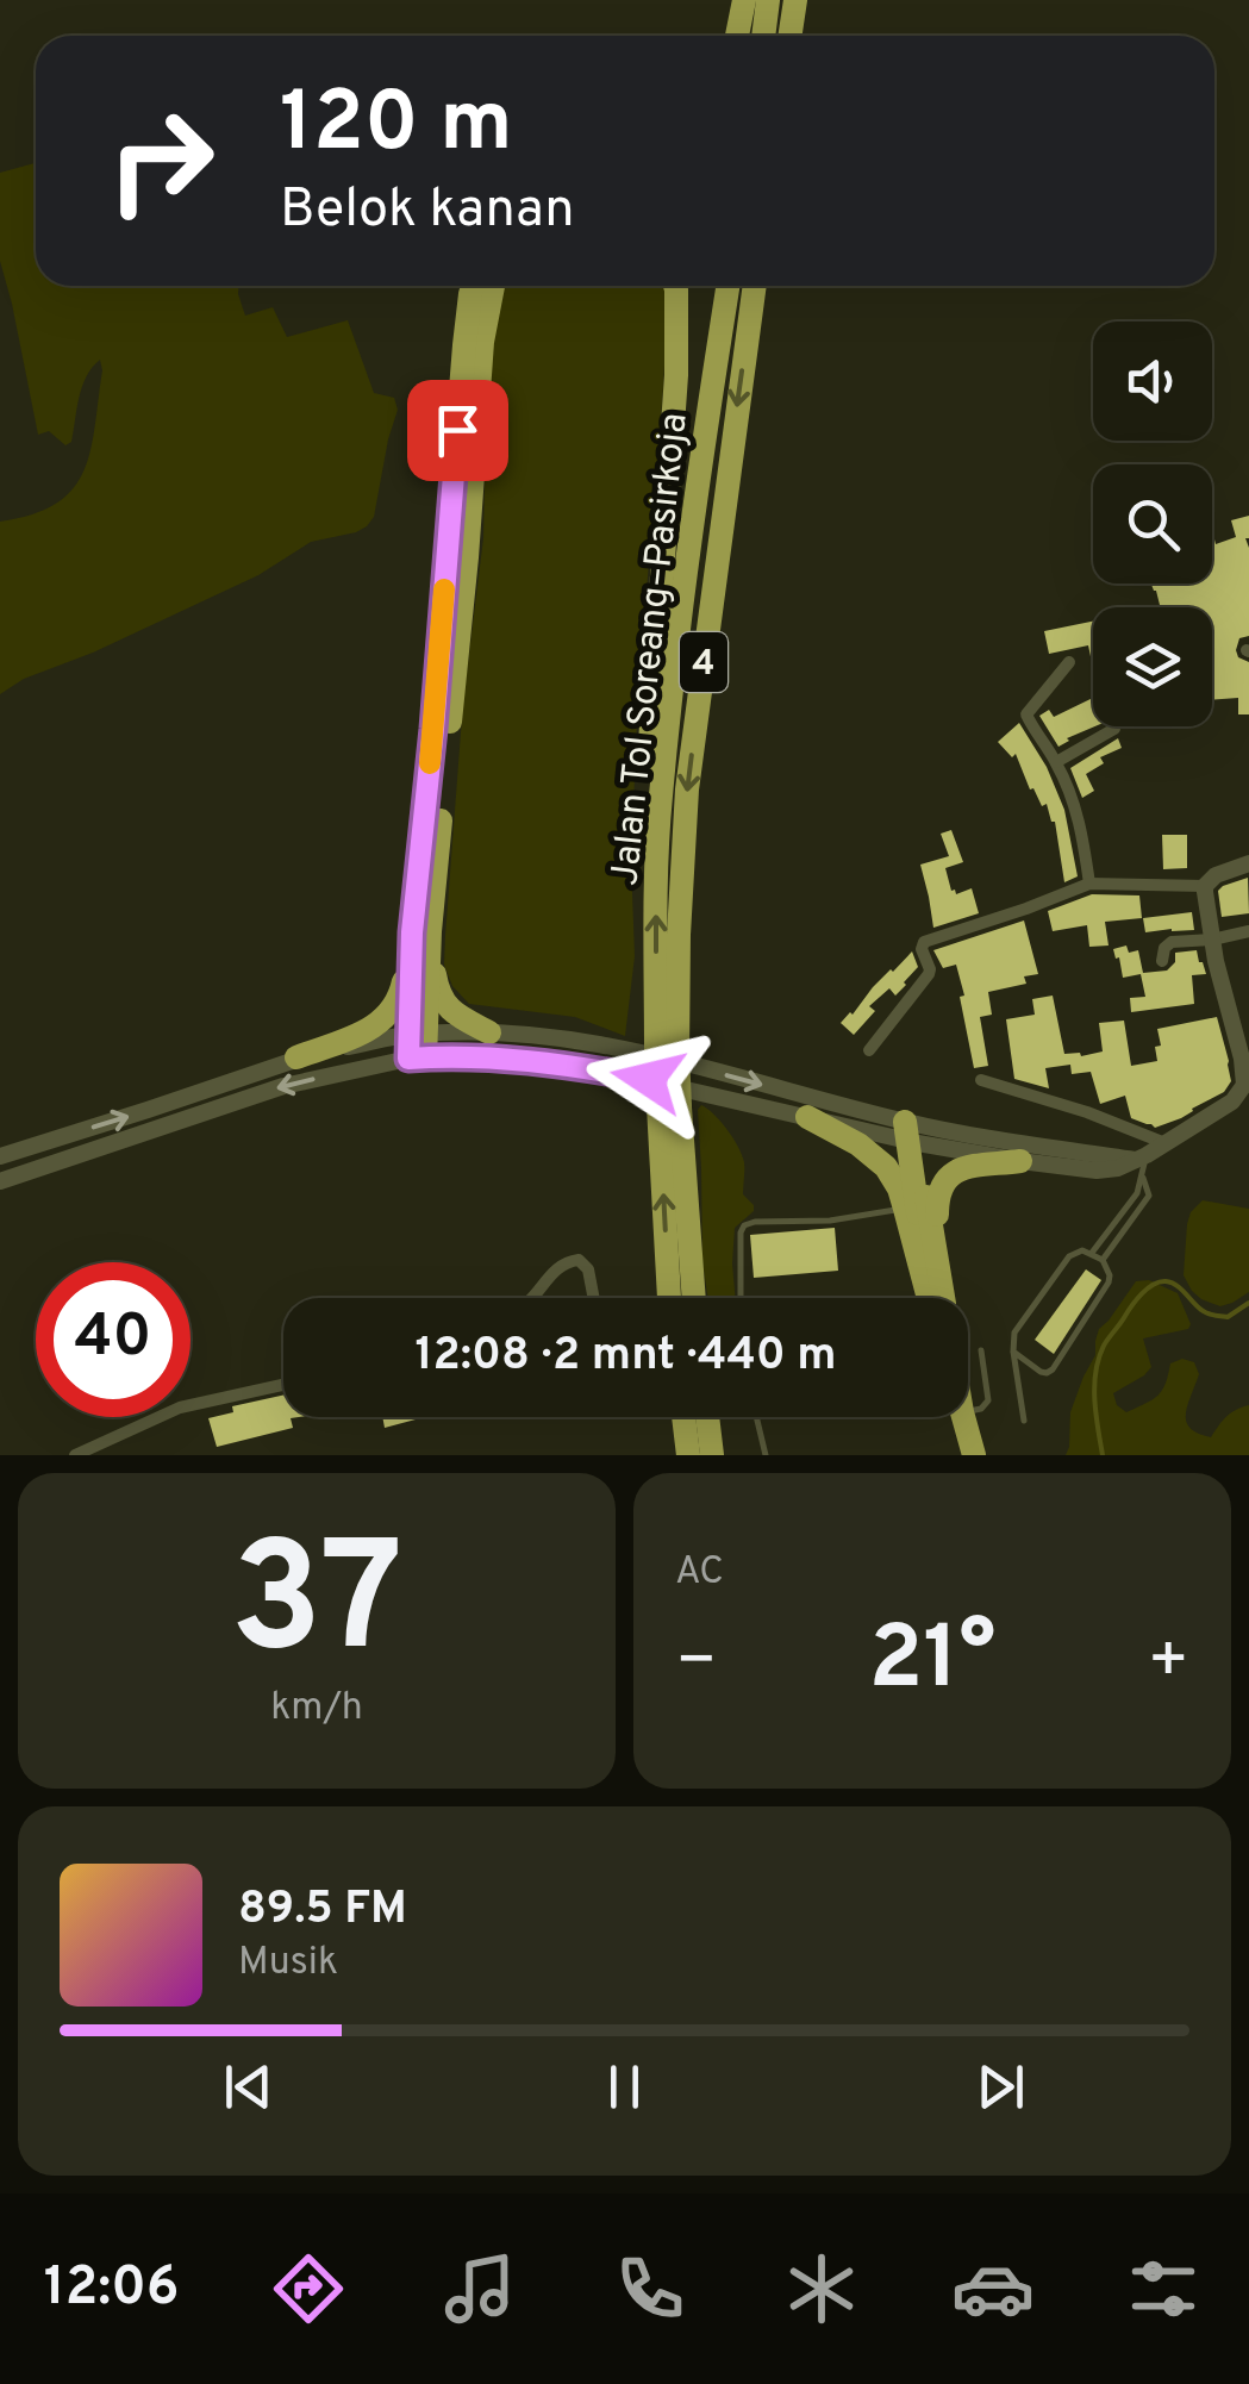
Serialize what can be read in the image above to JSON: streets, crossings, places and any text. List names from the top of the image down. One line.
{"streets":{"highway":["Jalan Tol Soreang–Pasirkoja","4"]},"page":{"turn":["120 m","Belok kanan"],"limit":"40","trip":"12:08 · 2 mnt · 440 m","tile":[["37","km/h"],"AC"],"heat":["−","21°","+"],"song":["89.5 FM","Musik"],"tabs":"12:06"}}
